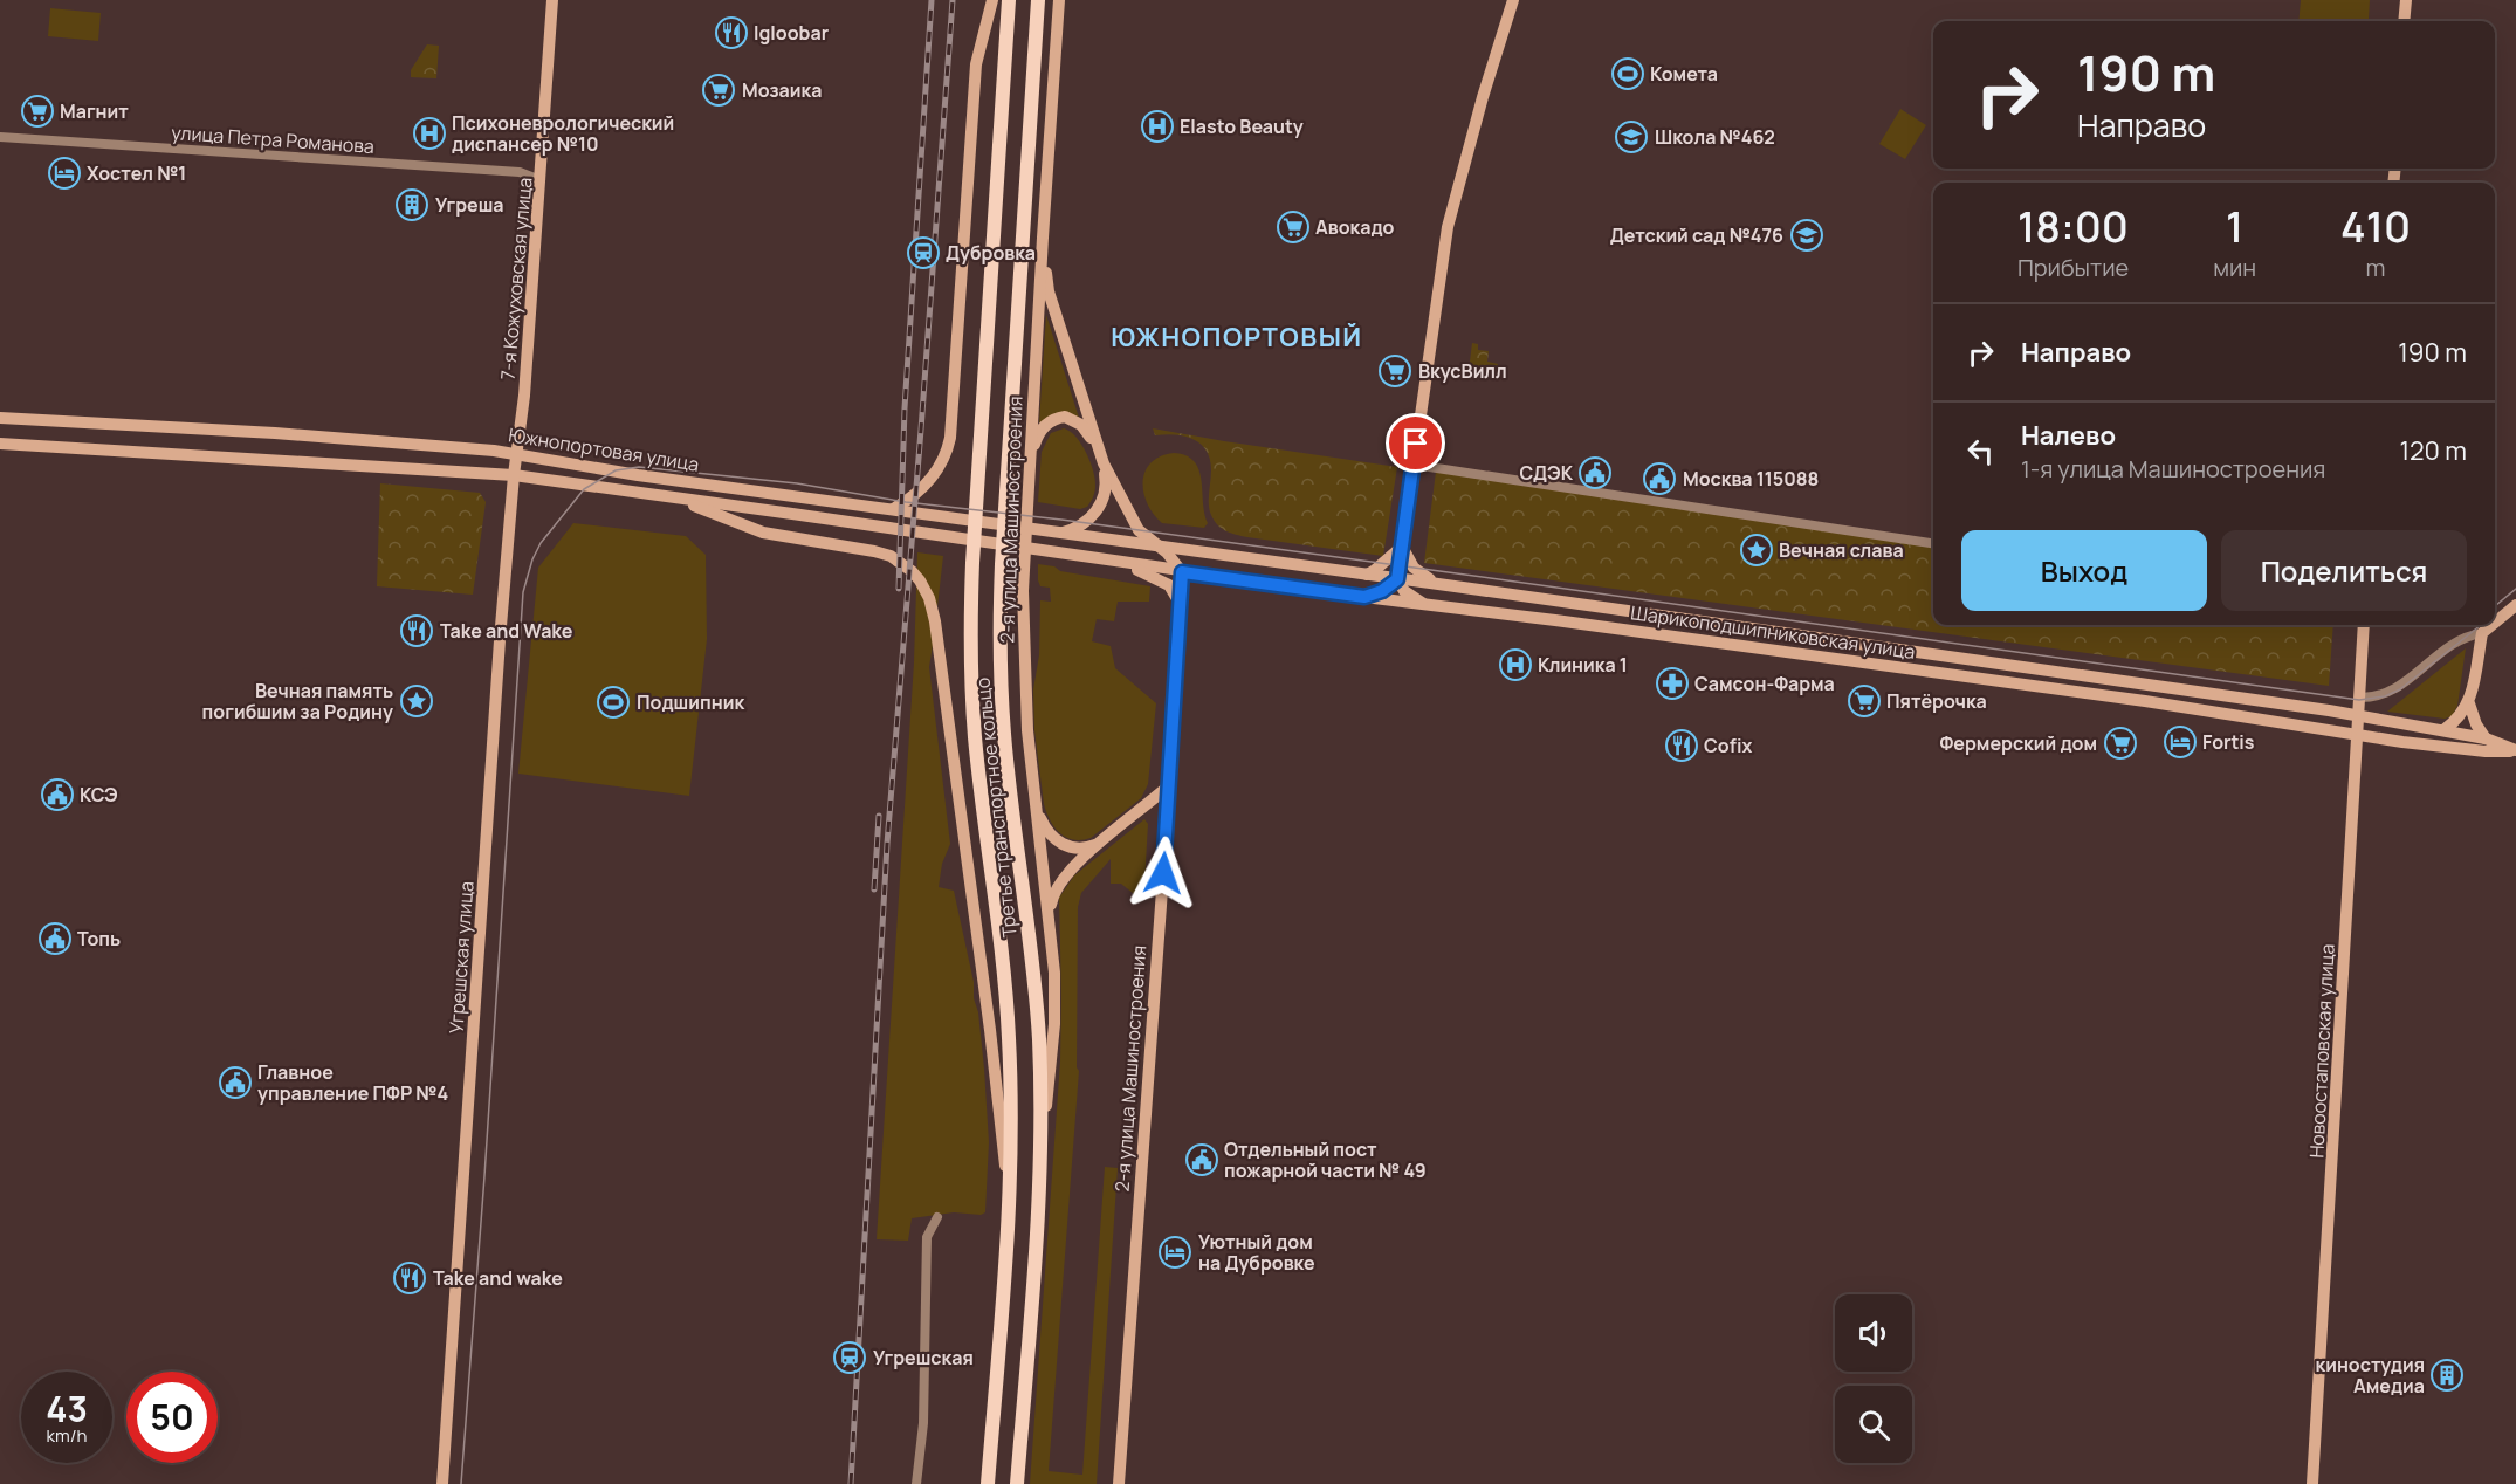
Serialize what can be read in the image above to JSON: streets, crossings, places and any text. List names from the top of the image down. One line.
{"streets":{"main road":["7-я Кожуховская улица","Южнопортовая улица","2-я улица Машиностроения","Шарикоподшипниковская улица","Третье транспортное кольцо","Угрешская улица","Новоостаповская улица"],"street":["улица Петра Романова"]},"crossings":[["улица Петра Романова","7-я Кожуховская улица"],["7-я Кожуховская улица","Южнопортовая улица"],["7-я Кожуховская улица","Угрешская улица"],["Южнопортовая улица","2-я улица Машиностроения"],["Южнопортовая улица","Шарикоподшипниковская улица"],["Южнопортовая улица","Угрешская улица"],["2-я улица Машиностроения","Шарикоподшипниковская улица"],["2-я улица Машиностроения","Третье транспортное кольцо"],["Шарикоподшипниковская улица","Новоостаповская улица"]],"districts":["ЮЖНОПОРТОВЫЙ"],"places":{"restaurant":["Igloobar","Take and Wake","Cofix","Take and wake"],"sports":["Комета","Подшипник"],"supermarket":["Мозаика","Магнит","Авокадо","ВкусВилл","Пятёрочка","Фермерский дом"],"hospital":["Elasto Beauty","Психоневрологический диспансер №10","Клиника 1"],"school or university":["Школа №462","Детский сад №476"],"hotel":["Хостел №1","Fortis","Уютный дом на Дубровке"],"building":["Угреша","киностудия Амедиа"],"station":["Дубровка","Угрешская"],"public building":["СДЭК","Москва 115088","КСЭ","Топь","Главное управление ПФР №4","Отдельный пост пожарной части № 49"],"place":["Вечная слава","Вечная память погибшим за Родину"],"pharmacy":["Самсон-Фарма"]},"page":{"turn":["190 m","Направо"],"eta":["18:00","Прибытие","1","мин","410","m"],"list":[{"name":"Направо","value":"190 m"},{"name":"Налево","note":"1-я улица Машиностроения","value":"120 m"}],"buttons":["Выход","Поделиться"],"speed":"43 km/h","limit":"50"}}
